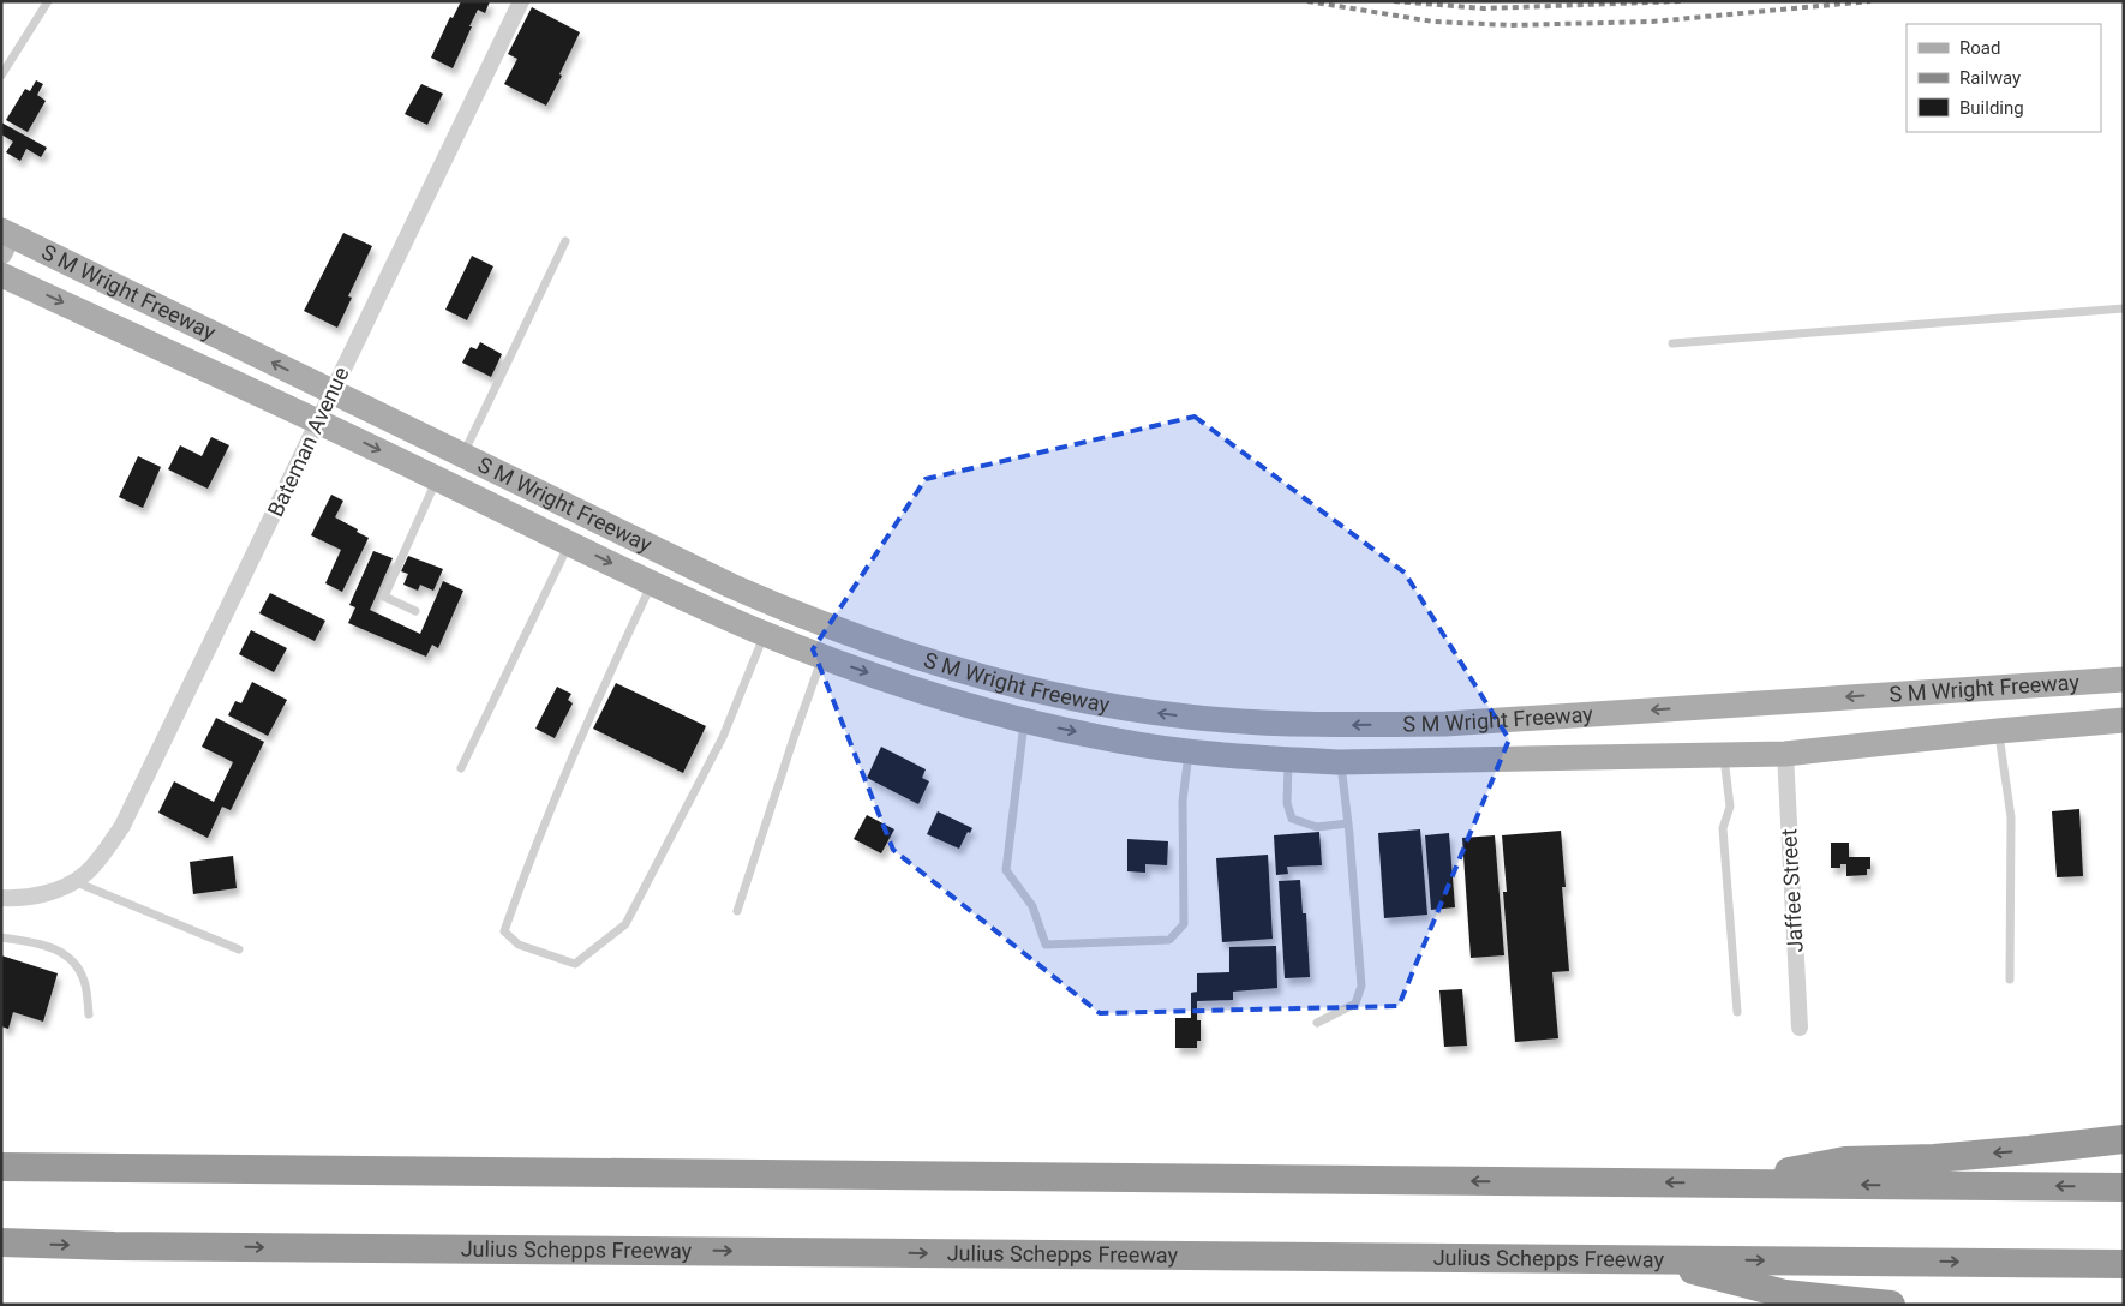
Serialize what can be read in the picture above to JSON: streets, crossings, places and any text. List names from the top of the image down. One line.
{"streets":{"highway":["Julius Schepps Freeway"],"main road":["S M Wright Freeway"],"street":["Bateman Avenue","Jaffee Street"]},"crossings":[["S M Wright Freeway","Bateman Avenue"],["S M Wright Freeway","Jaffee Street"]],"legend":["Road","Railway","Building"]}
